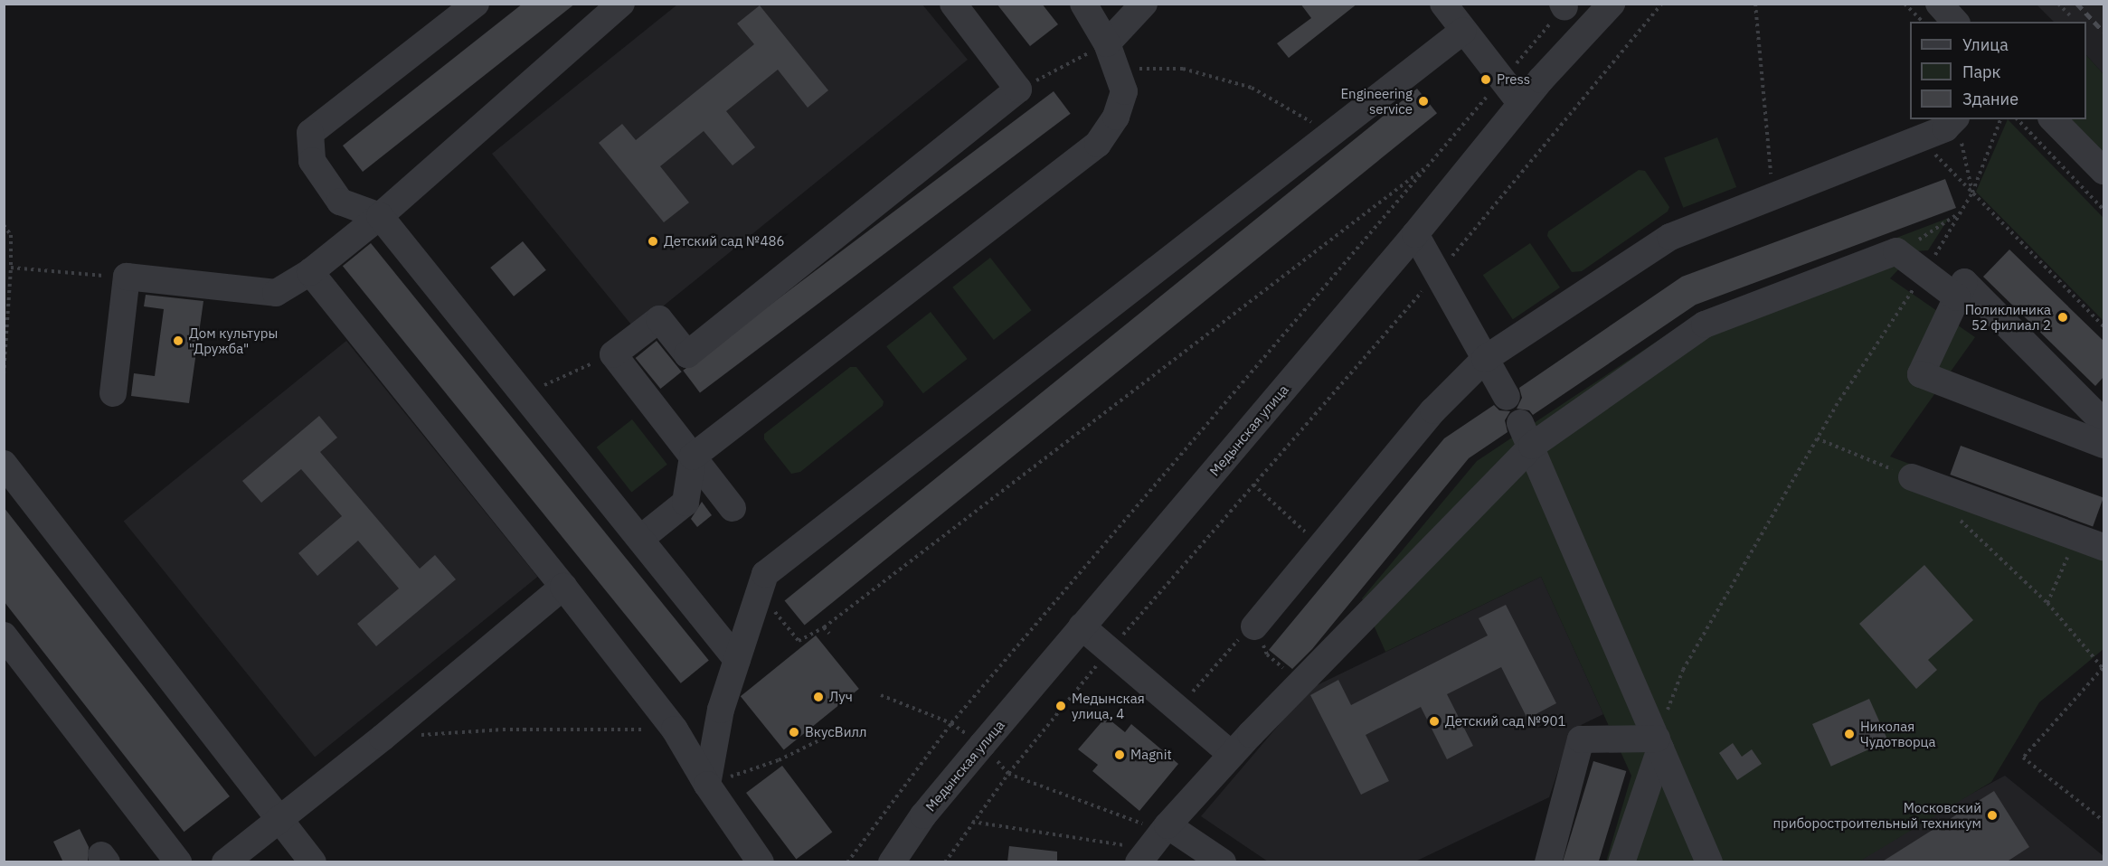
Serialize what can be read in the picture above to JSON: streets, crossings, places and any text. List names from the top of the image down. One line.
{"streets":{"street":["Медынская улица"]},"places":["Press","Engineering service","Детский сад №486","Поликлиника 52 филиал 2","Дом культуры \"Дружба\"","Луч","Медынская улица, 4","Детский сад №901","ВкусВилл","Николая Чудотворца","Magnit","Московский приборостроительный техникум"],"legend":["Улица","Парк","Здание"]}
